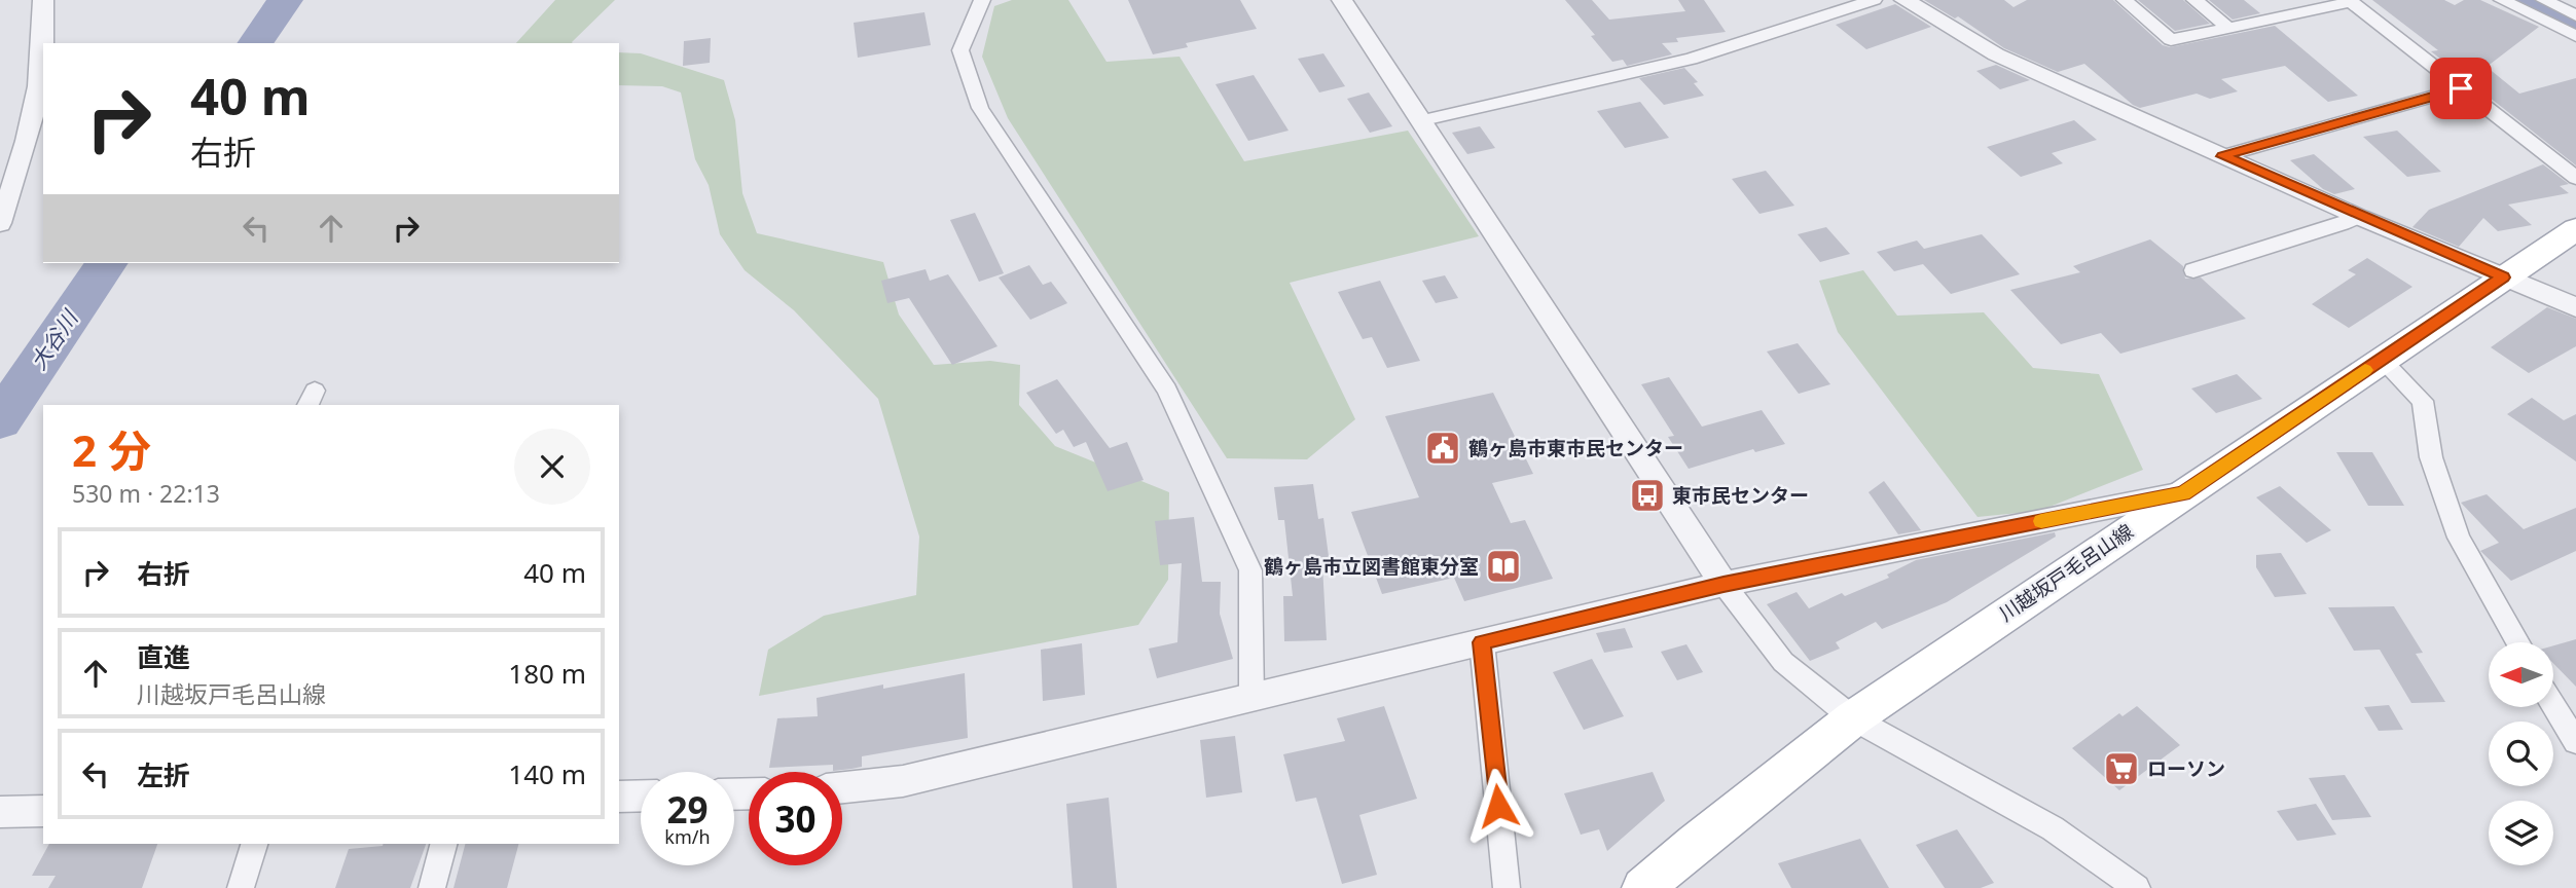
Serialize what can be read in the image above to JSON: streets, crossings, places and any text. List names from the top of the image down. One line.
{"streets":{"main road":["川越坂戸毛呂山線"]},"water":["大谷川"],"places":{"public building":["鶴ヶ島市東市民センター"],"bus stop":["東市民センター"],"library":["鶴ヶ島市立図書館東分室"],"supermarket":["ローソン"]},"north":"left","page":{"turn":["40 m","右折"],"heading":["2 分","530 m · 22:13"],"list":[{"name":"右折","value":"40 m"},{"name":"直進","note":"川越坂戸毛呂山線","value":"180 m"},{"name":"左折","value":"140 m"}],"speed":"29 km/h","limit":"30"}}
